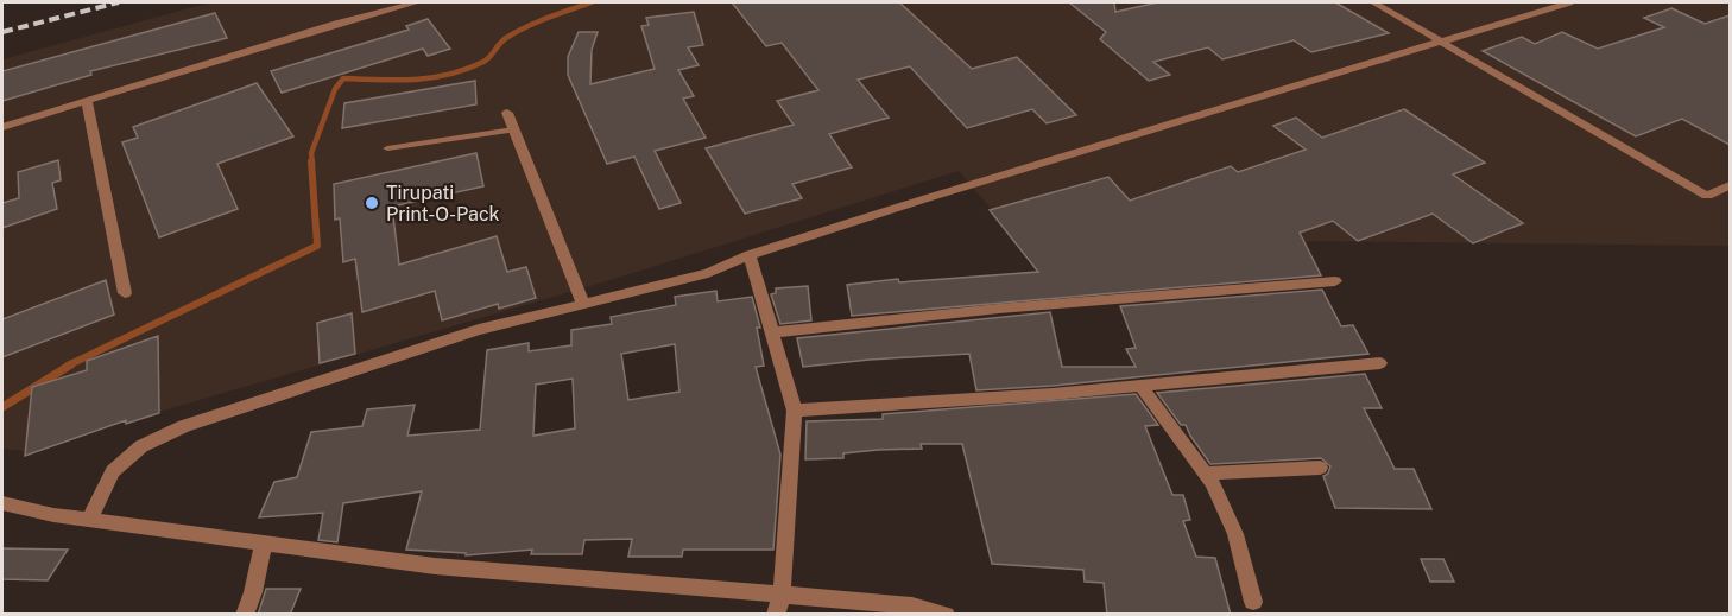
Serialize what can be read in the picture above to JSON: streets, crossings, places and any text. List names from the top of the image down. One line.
{"places":["Tirupati Print-O-Pack"]}
